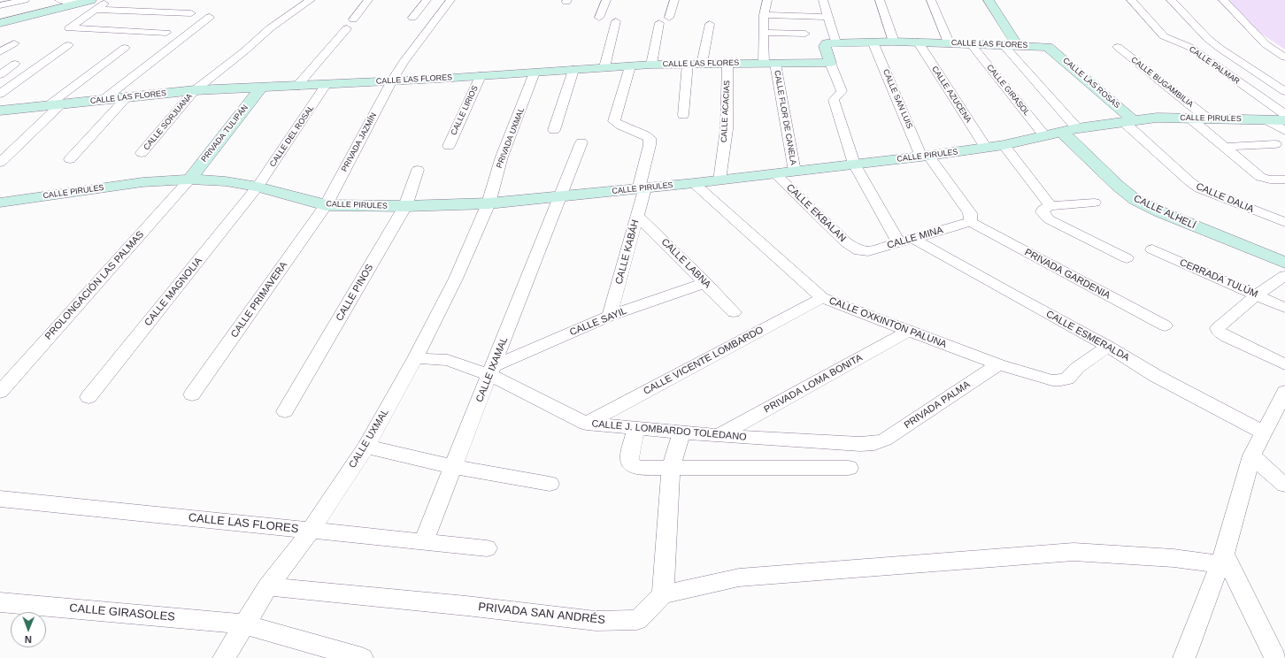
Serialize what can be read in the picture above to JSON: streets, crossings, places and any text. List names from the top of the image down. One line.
{"streets":{"main road":["CALLE LAS FLORES","CALLE LAS ROSAS","CALLE PIRULES","PRIVADA TULIPÁN","CALLE ALHELÍ"],"street":["CALLE PALMAR","CALLE BUGAMBILIA","CALLE GIRASOL","CALLE AZUCENA","CALLE SAN LUIS","CALLE LIRIOS","CALLE ACACIAS","CALLE FLOR DE CANELA","CALLE SORJUANA","CALLE DEL ROSAL","PRIVADA UXMAL","PRIVADA JAZMÍN","CALLE DALIA","CALLE EKBALAN","CALLE MINA","CALLE KABÁH","CALLE LABNA","PRIVADA GARDENIA","CERRADA TULÚM","PROLONGACIÓN LAS PALMAS","CALLE MAGNOLIA","CALLE PINOS","CALLE PRIMAVERA","CALLE SAYIL","CALLE OXKINTON PALUNA","CALLE ESMERALDA","CALLE VICENTE LOMBARDO","CALLE IXAMAL","PRIVADA LOMA BONITA","PRIVADA PALMA","CALLE J. LOMBARDO TOLEDANO","CALLE UXMAL","CALLE GIRASOLES","PRIVADA SAN ANDRÉS"]},"crossings":[["CALLE LAS FLORES","CALLE LAS ROSAS"],["CALLE LAS FLORES","CALLE GIRASOL"],["CALLE LAS FLORES","CALLE AZUCENA"],["CALLE LAS FLORES","CALLE SAN LUIS"],["CALLE LAS FLORES","CALLE LIRIOS"],["CALLE LAS FLORES","CALLE ACACIAS"],["CALLE LAS FLORES","CALLE FLOR DE CANELA"],["CALLE LAS FLORES","CALLE SORJUANA"],["CALLE LAS FLORES","PRIVADA TULIPÁN"],["CALLE LAS FLORES","CALLE DEL ROSAL"],["CALLE LAS FLORES","PRIVADA UXMAL"],["CALLE LAS FLORES","PRIVADA JAZMÍN"],["CALLE LAS FLORES","CALLE KABÁH"],["CALLE LAS FLORES","CALLE IXAMAL"],["CALLE LAS FLORES","CALLE UXMAL"],["CALLE BUGAMBILIA","CALLE PIRULES"],["CALLE LAS ROSAS","CALLE PIRULES"],["CALLE LAS ROSAS","CALLE DALIA"],["CALLE GIRASOL","CALLE PIRULES"],["CALLE AZUCENA","CALLE PIRULES"],["CALLE SAN LUIS","CALLE PIRULES"],["CALLE SAN LUIS","CALLE MINA"],["CALLE SAN LUIS","PRIVADA GARDENIA"],["CALLE ACACIAS","CALLE PIRULES"],["CALLE FLOR DE CANELA","CALLE PIRULES"],["CALLE PIRULES","PRIVADA TULIPÁN"],["CALLE PIRULES","CALLE DEL ROSAL"],["CALLE PIRULES","PRIVADA UXMAL"],["CALLE PIRULES","PRIVADA JAZMÍN"],["CALLE PIRULES","CALLE DALIA"],["CALLE PIRULES","CALLE ALHELÍ"],["CALLE PIRULES","CALLE EKBALAN"],["CALLE PIRULES","CALLE KABÁH"],["CALLE PIRULES","PROLONGACIÓN LAS PALMAS"],["CALLE PIRULES","CALLE MAGNOLIA"],["CALLE PIRULES","CALLE PINOS"],["CALLE PIRULES","CALLE PRIMAVERA"],["CALLE PIRULES","CALLE OXKINTON PALUNA"],["CALLE PIRULES","CALLE IXAMAL"],["CALLE PIRULES","CALLE UXMAL"],["PRIVADA TULIPÁN","PROLONGACIÓN LAS PALMAS"],["CALLE DEL ROSAL","CALLE MAGNOLIA"],["PRIVADA UXMAL","CALLE UXMAL"],["PRIVADA JAZMÍN","CALLE PRIMAVERA"],["CALLE EKBALAN","CALLE MINA"],["CALLE MINA","PRIVADA GARDENIA"],["CALLE MINA","CALLE ESMERALDA"],["CALLE KABÁH","CALLE LABNA"],["CALLE KABÁH","CALLE SAYIL"],["CALLE LABNA","CALLE SAYIL"],["CALLE SAYIL","CALLE IXAMAL"],["CALLE SAYIL","CALLE J. LOMBARDO TOLEDANO"],["CALLE OXKINTON PALUNA","CALLE ESMERALDA"],["CALLE OXKINTON PALUNA","CALLE VICENTE LOMBARDO"],["CALLE OXKINTON PALUNA","PRIVADA LOMA BONITA"],["CALLE OXKINTON PALUNA","PRIVADA PALMA"],["CALLE VICENTE LOMBARDO","CALLE J. LOMBARDO TOLEDANO"],["CALLE IXAMAL","CALLE J. LOMBARDO TOLEDANO"],["PRIVADA LOMA BONITA","CALLE J. LOMBARDO TOLEDANO"],["PRIVADA PALMA","CALLE J. LOMBARDO TOLEDANO"],["CALLE J. LOMBARDO TOLEDANO","CALLE UXMAL"],["CALLE UXMAL","CALLE GIRASOLES"],["CALLE UXMAL","PRIVADA SAN ANDRÉS"]],"north":"bottom"}
